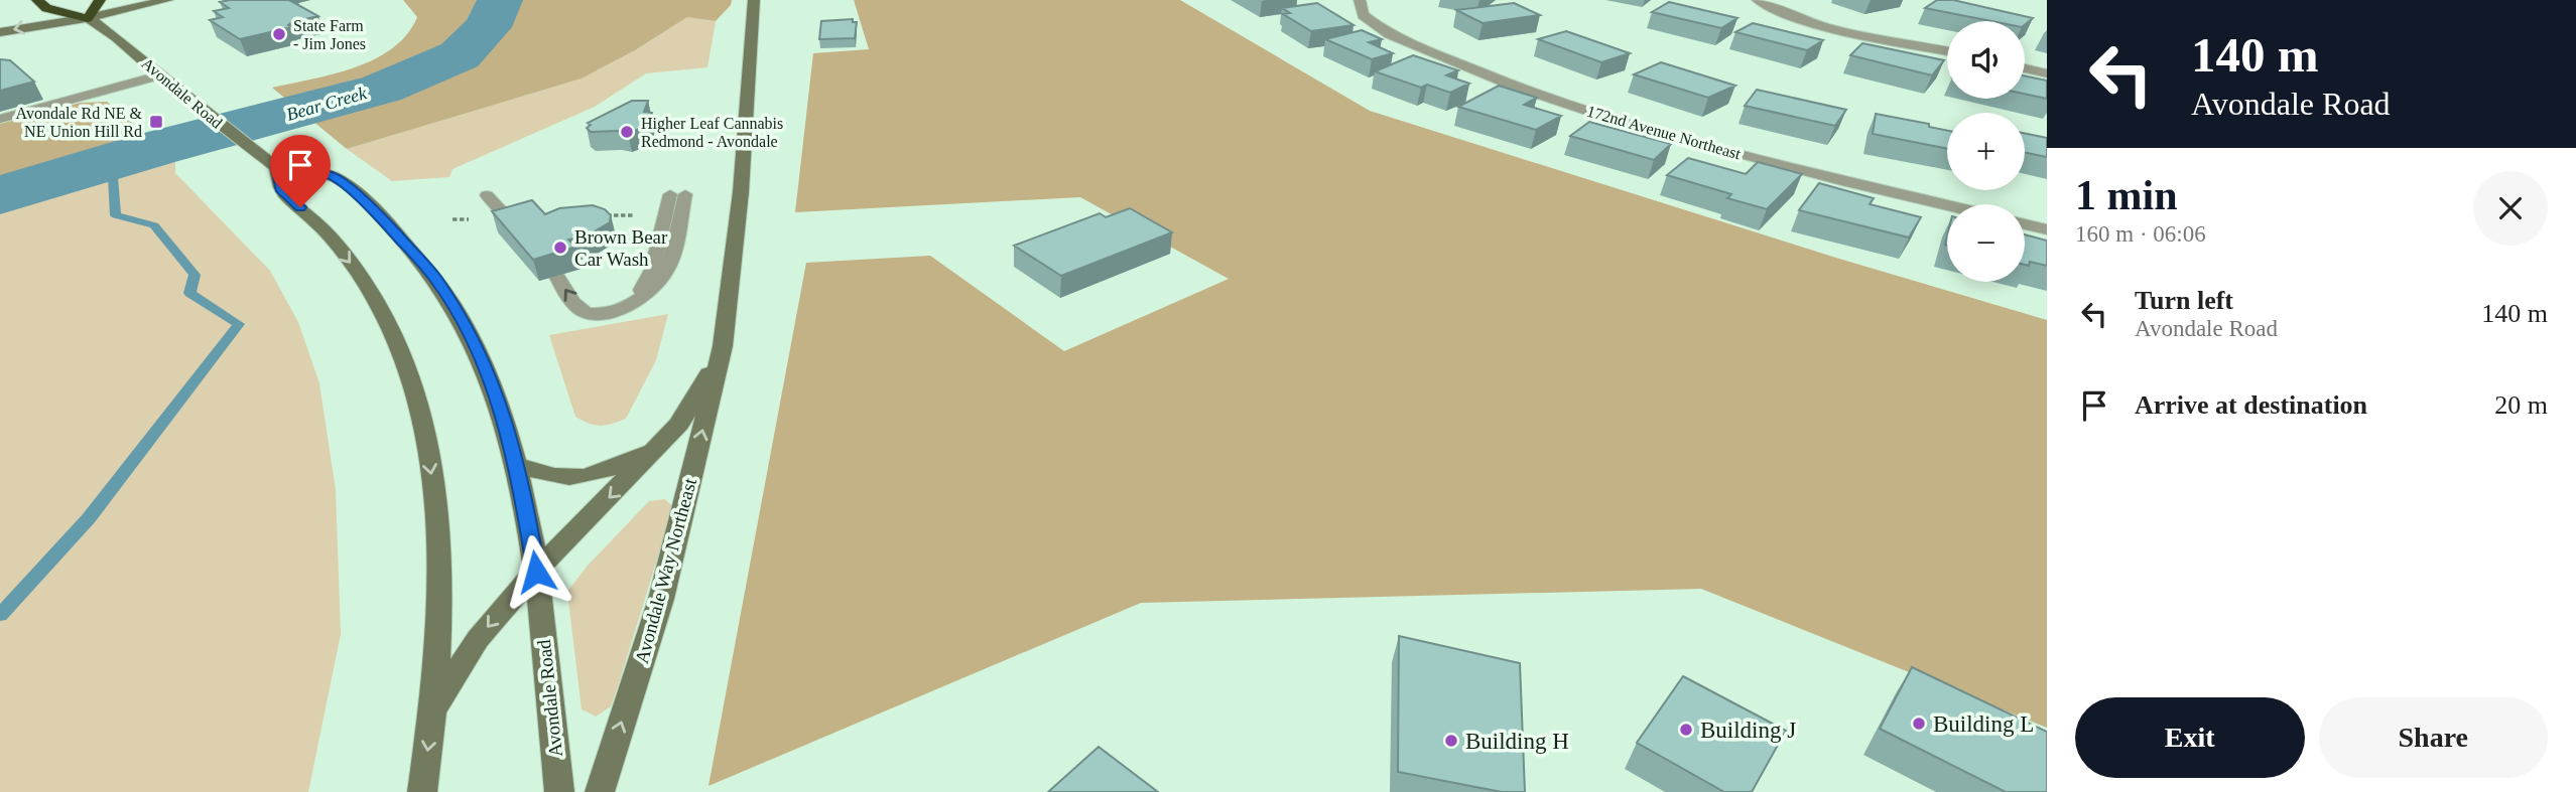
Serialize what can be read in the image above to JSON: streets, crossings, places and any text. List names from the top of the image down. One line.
{"streets":{"main road":["Avondale Road","Avondale Way Northeast"],"street":["172nd Avenue Northeast"]},"crossings":[["Avondale Road","Avondale Way Northeast"]],"water":["Bear Creek"],"places":{"other":["State Farm - Jim Jones","Higher Leaf Cannabis Redmond - Avondale","Brown Bear Car Wash","Building L","Building J","Building H"],"transit":["Avondale Rd NE & NE Union Hill Rd"]},"page":{"turn":["140 m","Avondale Road"],"map_buttons":["+","−"],"heading":["1 min","160 m · 06:06"],"list":[{"name":"Turn left","note":"Avondale Road","value":"140 m"},{"name":"Arrive at destination","value":"20 m"}],"buttons":["Exit","Share"]}}
